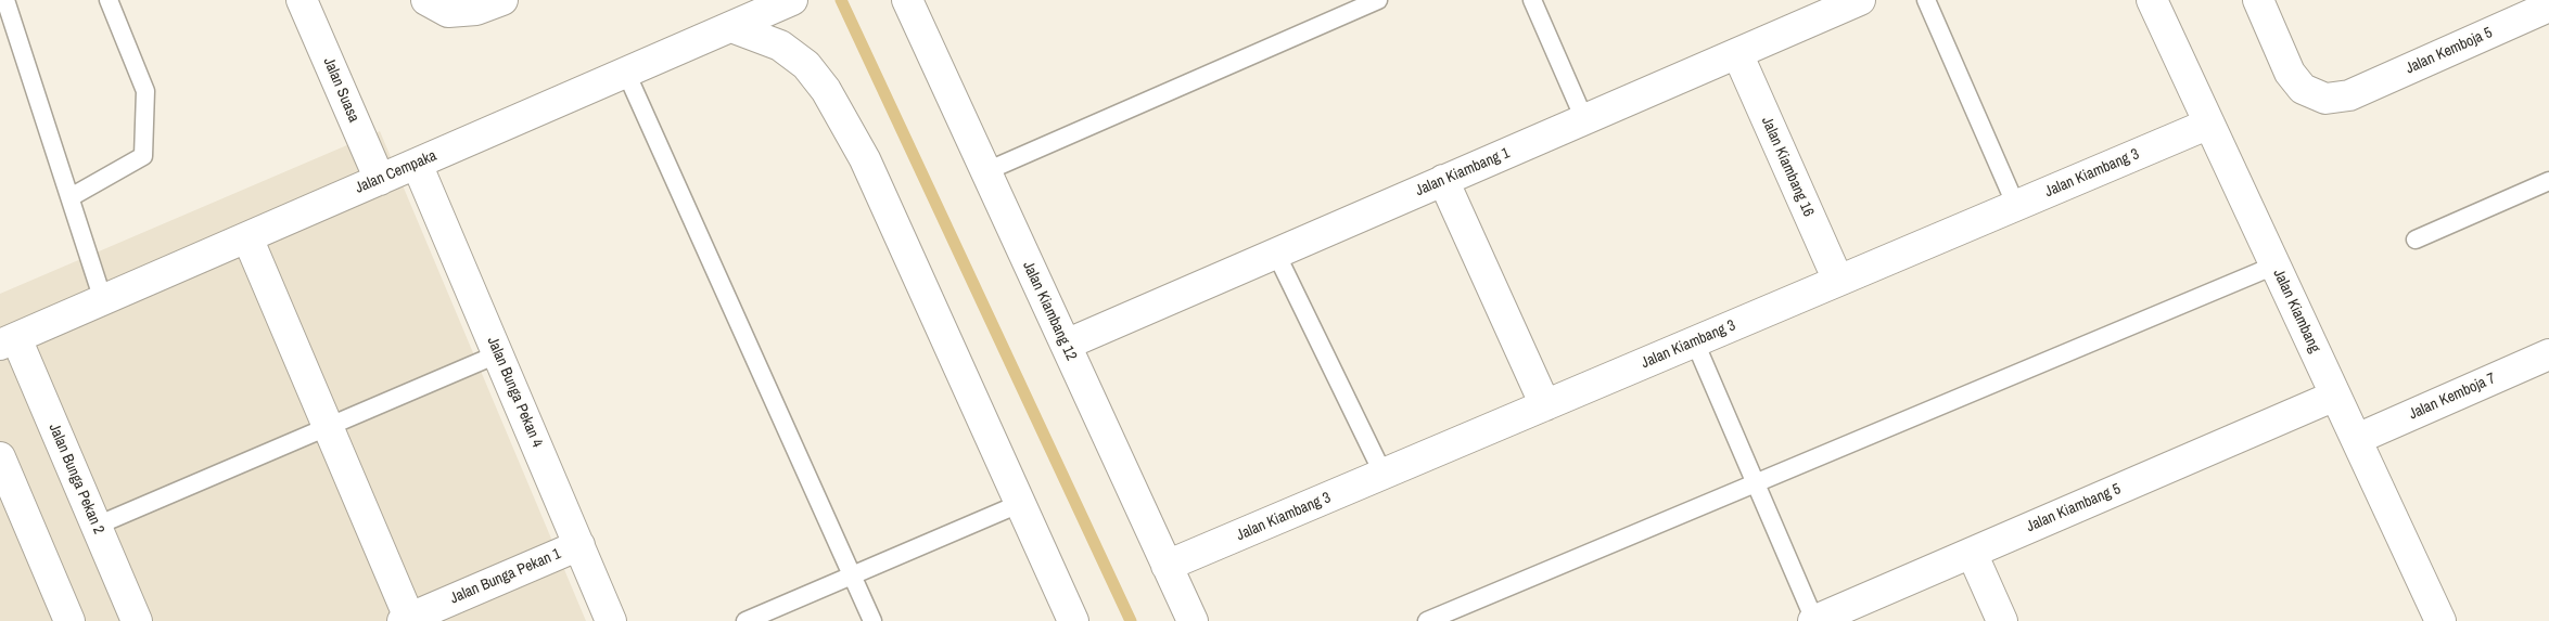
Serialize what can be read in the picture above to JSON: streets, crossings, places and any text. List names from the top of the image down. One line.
{"streets":{"street":["Jalan Kemboja 5","Jalan Suasa","Jalan Kiambang 16","Jalan Cempaka","Jalan Kiambang 1","Jalan Kiambang 3","Jalan Kiambang 12","Jalan Kiambang","Jalan Bunga Pekan 4","Jalan Kemboja 7","Jalan Bunga Pekan 2","Jalan Kiambang 5","Jalan Bunga Pekan 1"]},"crossings":[["Jalan Suasa","Jalan Cempaka"],["Jalan Kiambang 16","Jalan Kiambang 1"],["Jalan Kiambang 16","Jalan Kiambang 3"],["Jalan Cempaka","Jalan Bunga Pekan 4"],["Jalan Cempaka","Jalan Bunga Pekan 2"],["Jalan Kiambang 1","Jalan Kiambang 12"],["Jalan Kiambang 3","Jalan Kiambang 12"],["Jalan Kiambang 3","Jalan Kiambang"],["Jalan Kiambang","Jalan Kemboja 7"],["Jalan Kiambang","Jalan Kiambang 5"],["Jalan Bunga Pekan 4","Jalan Bunga Pekan 1"]]}
